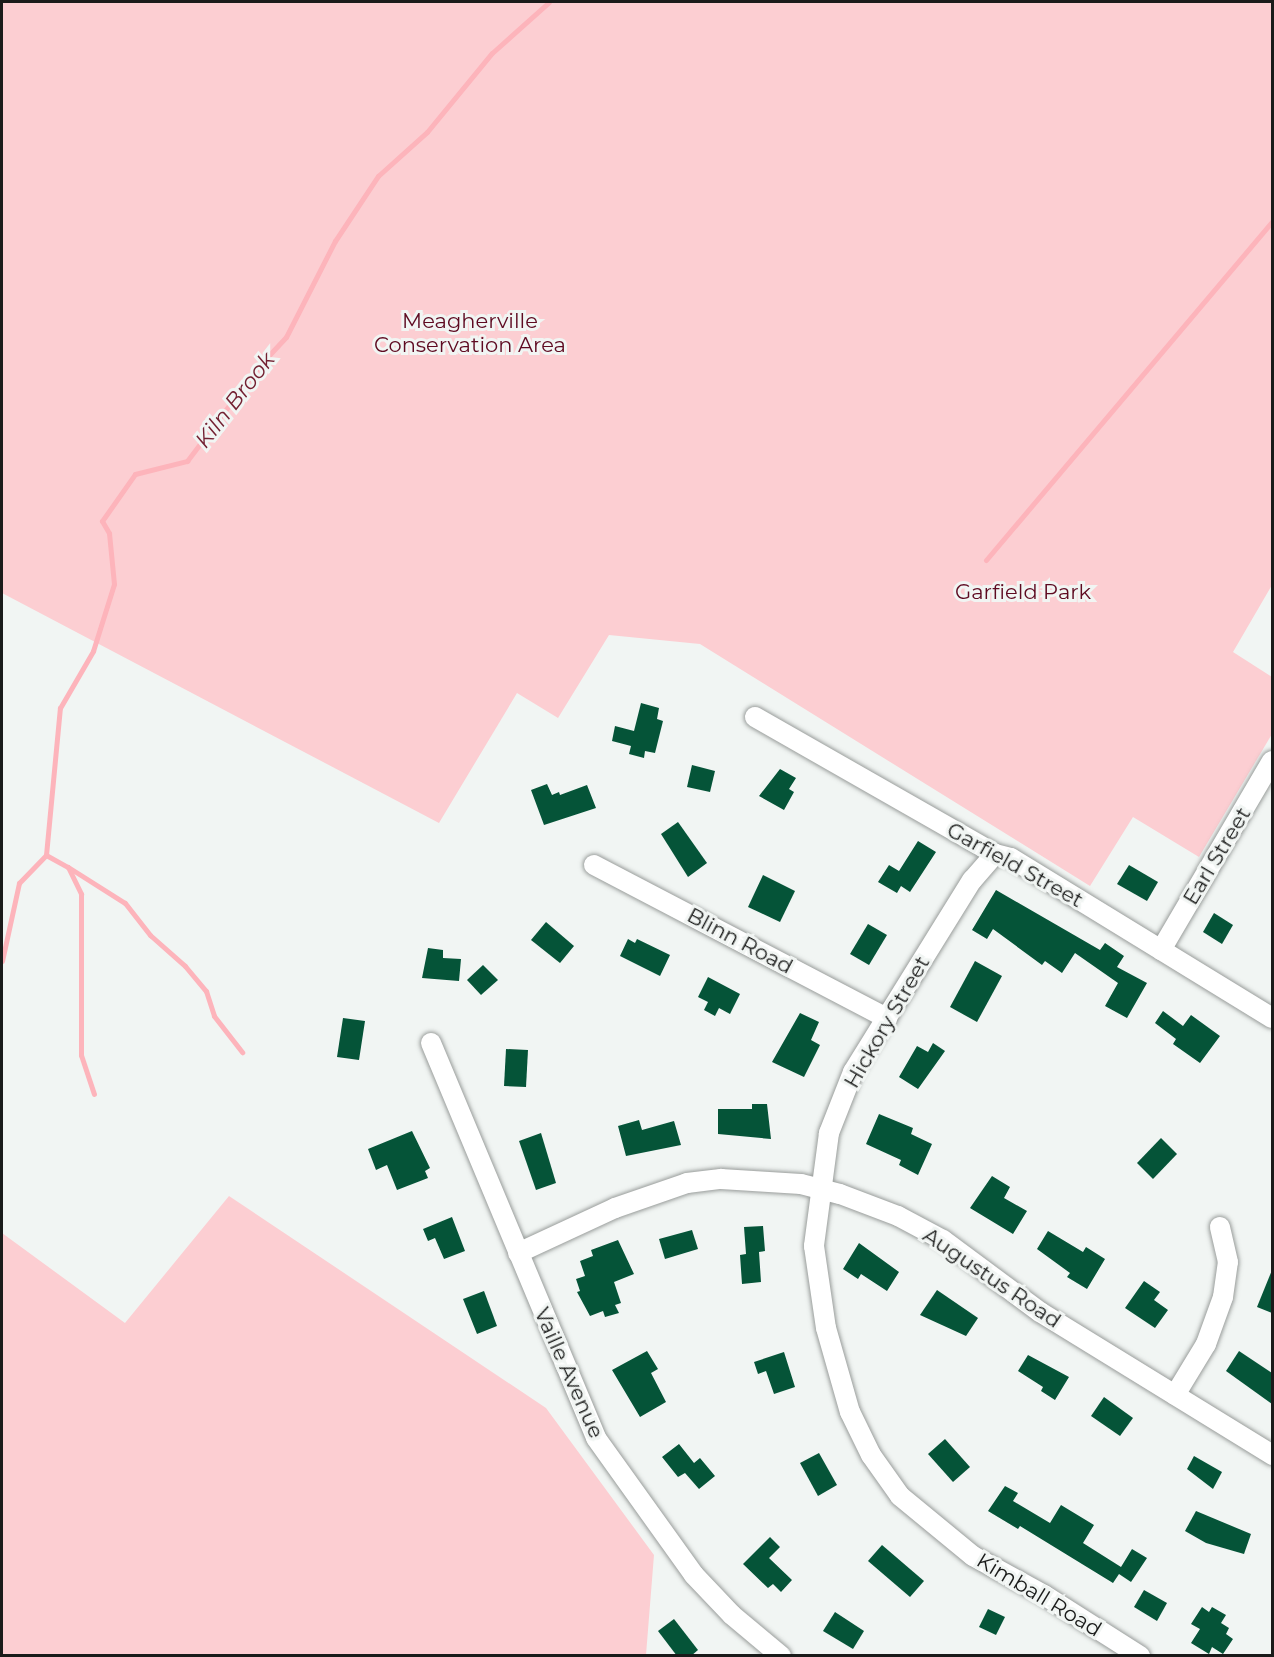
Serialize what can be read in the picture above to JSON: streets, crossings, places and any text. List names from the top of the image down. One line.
{"streets":{"street":["Earl Street","Garfield Street","Blinn Road","Hickory Street","Augustus Road","Vaille Avenue","Kimball Road"]},"crossings":[["Earl Street","Garfield Street"],["Garfield Street","Hickory Street"],["Blinn Road","Hickory Street"],["Hickory Street","Augustus Road"],["Hickory Street","Kimball Road"],["Augustus Road","Vaille Avenue"]],"water":["Kiln Brook"],"parks":["Meagherville Conservation Area","Garfield Park"]}
